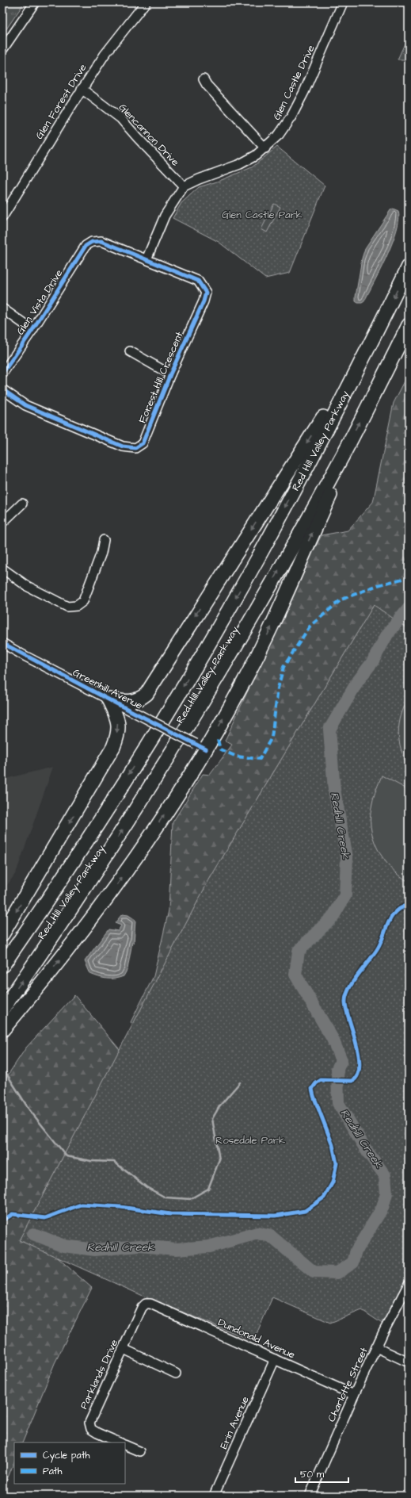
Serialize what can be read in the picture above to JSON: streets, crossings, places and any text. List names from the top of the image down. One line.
{"streets":{"highway":["Red Hill Valley Parkway"],"street":["Glen Castle Drive","Glen Forest Drive","Glencannon Drive","Glen Vista Drive","Forest Hill Crescent","Greenhill Avenue","Dundonald Avenue","Parklands Drive","Charlotte Street","Erin Avenue"]},"crossings":[["Glen Castle Drive","Glencannon Drive"],["Glen Forest Drive","Glencannon Drive"],["Glen Vista Drive","Forest Hill Crescent"],["Dundonald Avenue","Parklands Drive"],["Dundonald Avenue","Charlotte Street"],["Dundonald Avenue","Erin Avenue"]],"water":["Redhill Creek"],"parks":["Glen Castle Park","Rosedale Park"],"legend":["Cycle path","Path"],"scale_bar":"50 m"}
